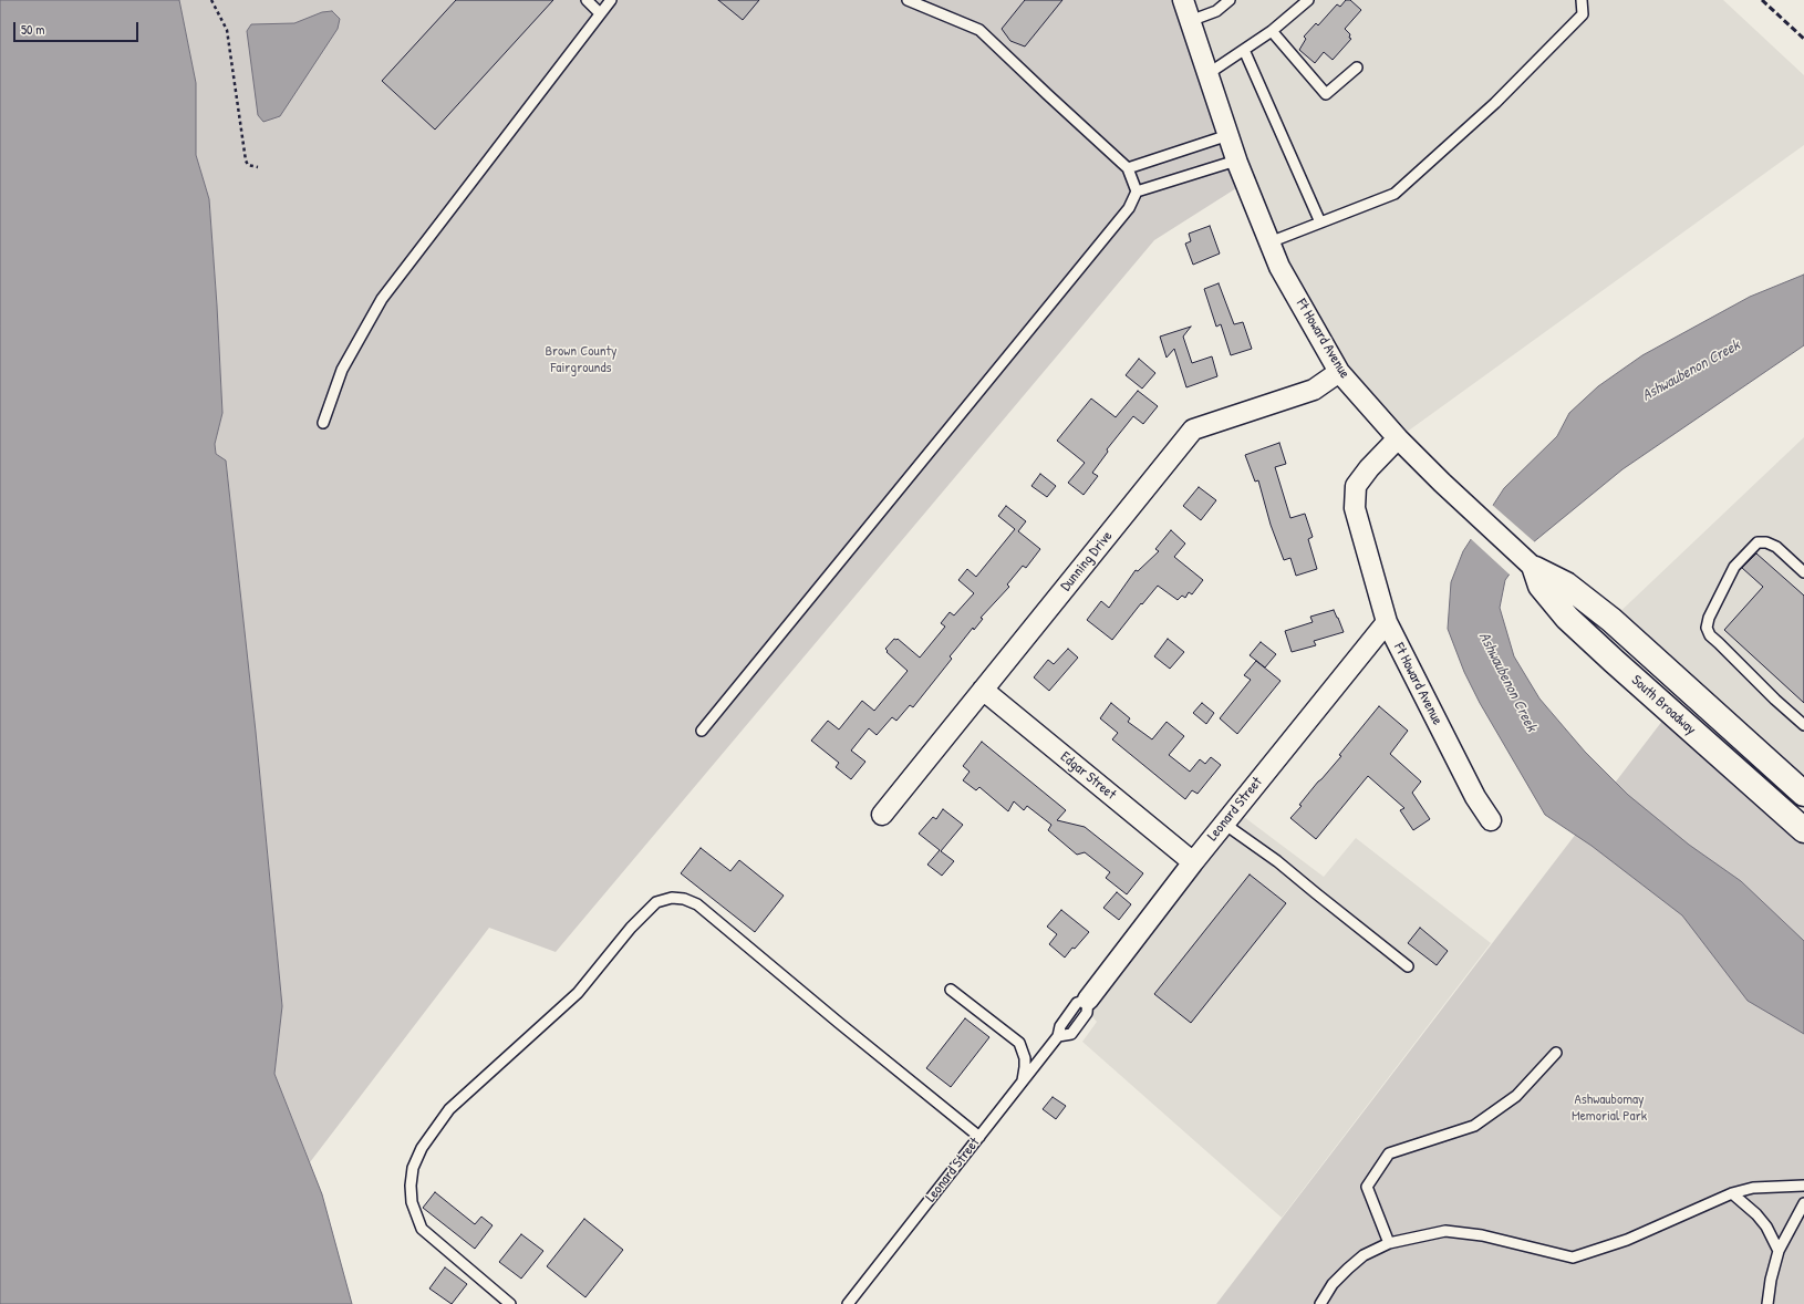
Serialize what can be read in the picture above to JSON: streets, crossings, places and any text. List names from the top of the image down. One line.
{"streets":{"street":["Ft Howard Avenue","Dunning Drive","South Broadway","Edgar Street","Leonard Street"]},"crossings":[["Ft Howard Avenue","Dunning Drive"],["Ft Howard Avenue","South Broadway"],["Ft Howard Avenue","Leonard Street"],["Dunning Drive","Edgar Street"],["Edgar Street","Leonard Street"]],"water":["Ashwaubenon Creek"],"parks":["Brown County Fairgrounds","Ashwaubomay Memorial Park"],"scale_bar":"50 m"}
